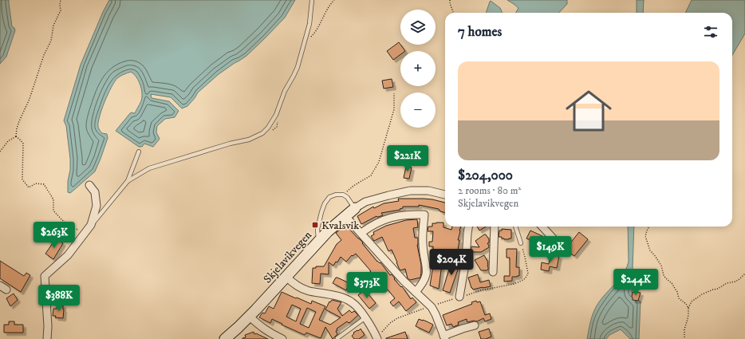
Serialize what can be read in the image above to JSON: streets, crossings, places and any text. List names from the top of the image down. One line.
{"streets":{"main road":["Skjelavikvegen"]},"places":{"transit":["Kvalsvik"]},"page":{"map_buttons":["+","−"],"heading":"7 homes","list":[{"name":"$204,000","note":"2 rooms · 80 m² · Skjelavikvegen"}],"price":["$221K","$263K","$149K","$204K","$244K","$373K","$388K"]}}
